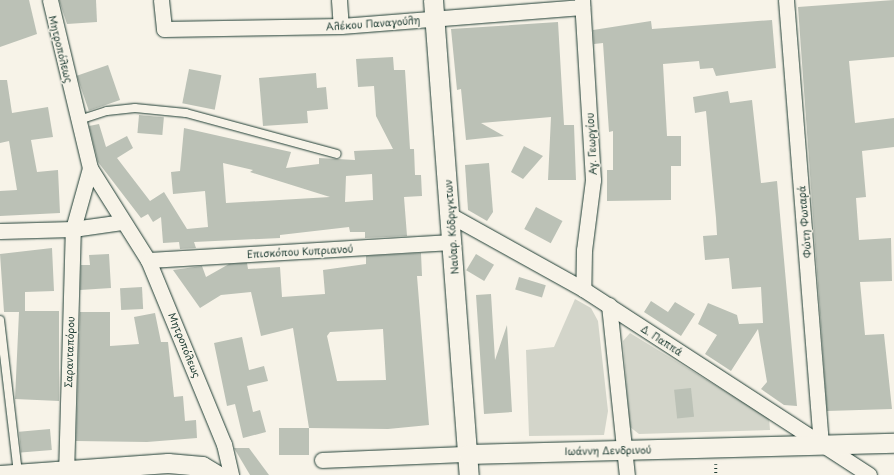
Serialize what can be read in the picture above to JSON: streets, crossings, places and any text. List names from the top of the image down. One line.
{"streets":{"street":["Αλέκου Παναγούλη","Μητροπόλεως","Αγ. Γεωργίου","Φώτη Φωταρά","Ναύαρ. Κόδριγκτων","Επισκόπου Κυπριανού","Δ. Παππά","Σαρανταπόρου","Ιωάννη Δενδρινού"]},"crossings":[["Αλέκου Παναγούλη","Αγ. Γεωργίου"],["Αλέκου Παναγούλη","Ναύαρ. Κόδριγκτων"],["Μητροπόλεως","Επισκόπου Κυπριανού"],["Μητροπόλεως","Σαρανταπόρου"],["Αγ. Γεωργίου","Δ. Παππά"],["Φώτη Φωταρά","Δ. Παππά"],["Φώτη Φωταρά","Ιωάννη Δενδρινού"],["Ναύαρ. Κόδριγκτων","Επισκόπου Κυπριανού"],["Ναύαρ. Κόδριγκτων","Δ. Παππά"],["Ναύαρ. Κόδριγκτων","Ιωάννη Δενδρινού"],["Δ. Παππά","Ιωάννη Δενδρινού"]]}
